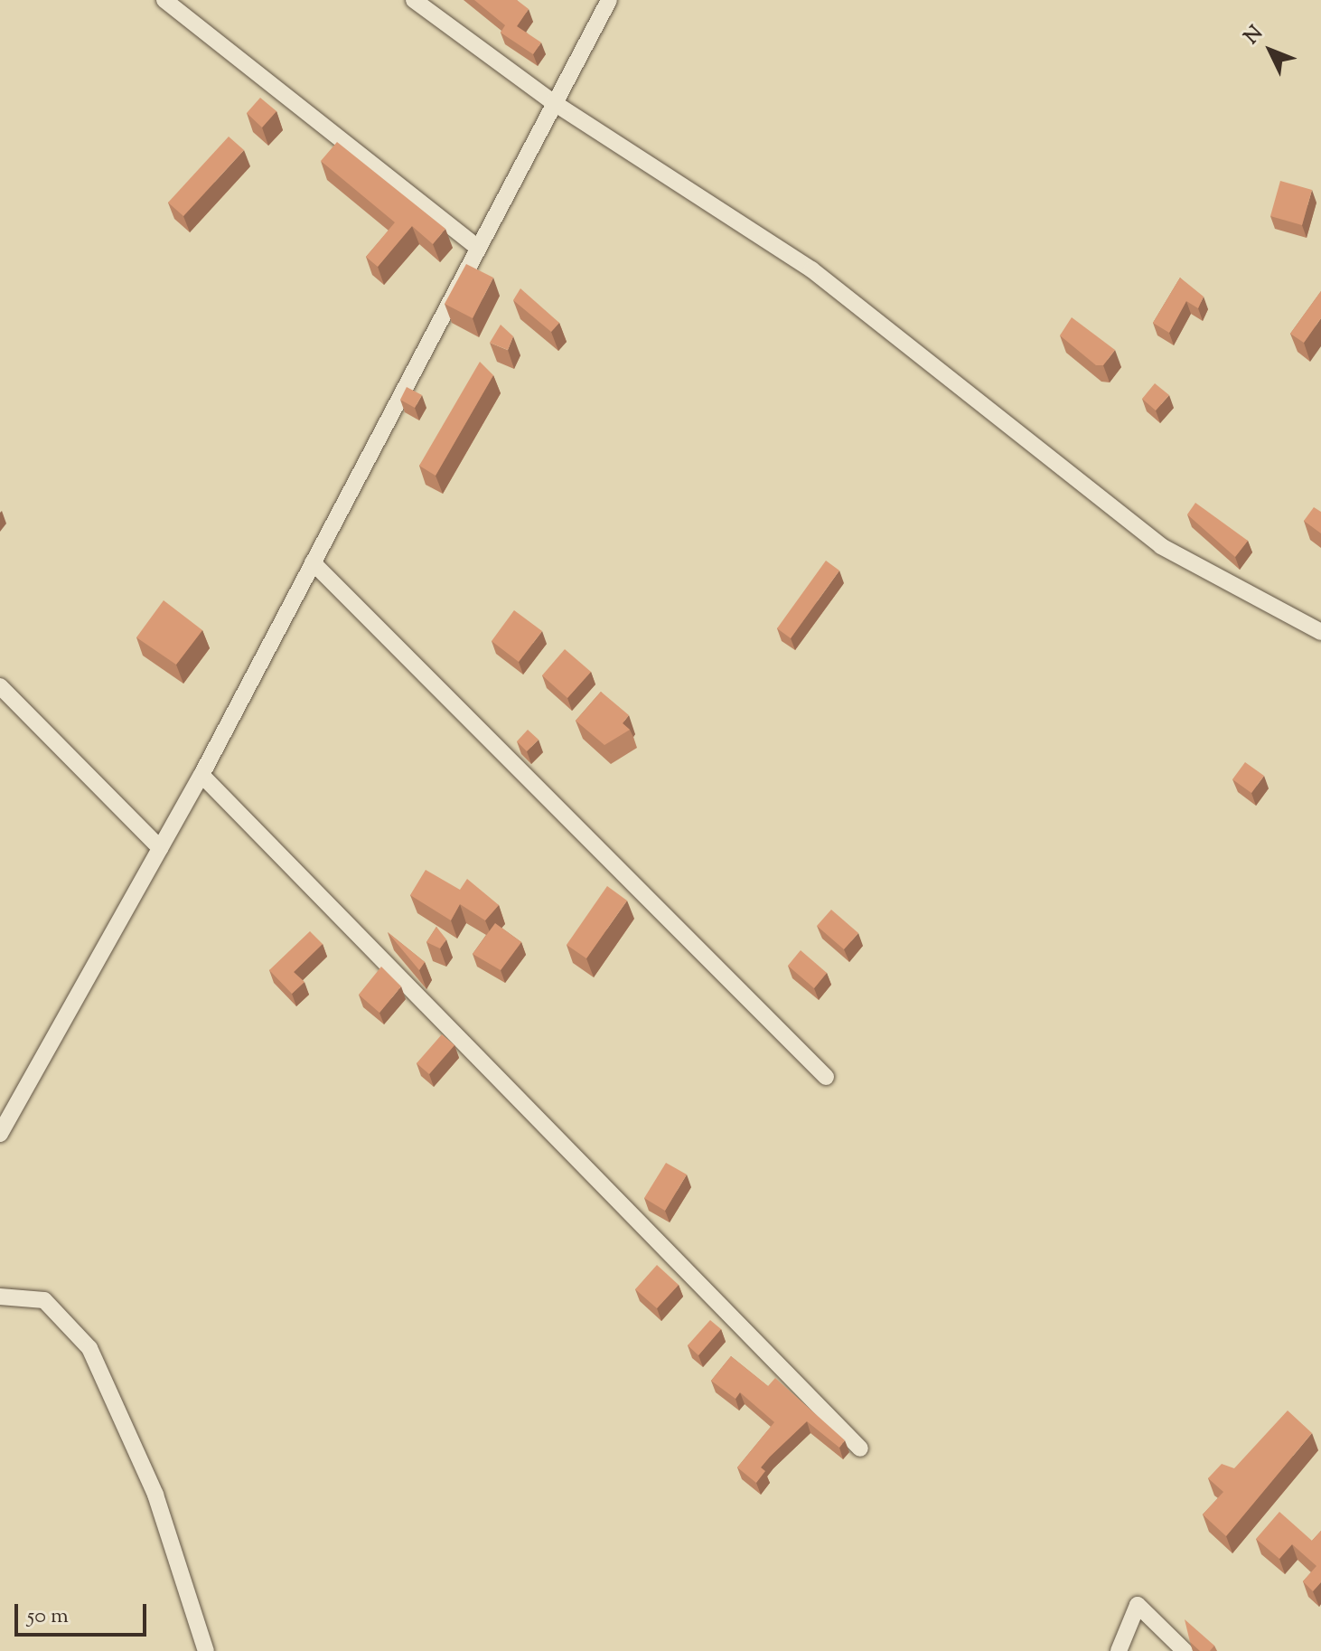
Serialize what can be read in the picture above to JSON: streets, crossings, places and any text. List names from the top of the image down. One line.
{"scale_bar":"50 m","north":"top left"}
